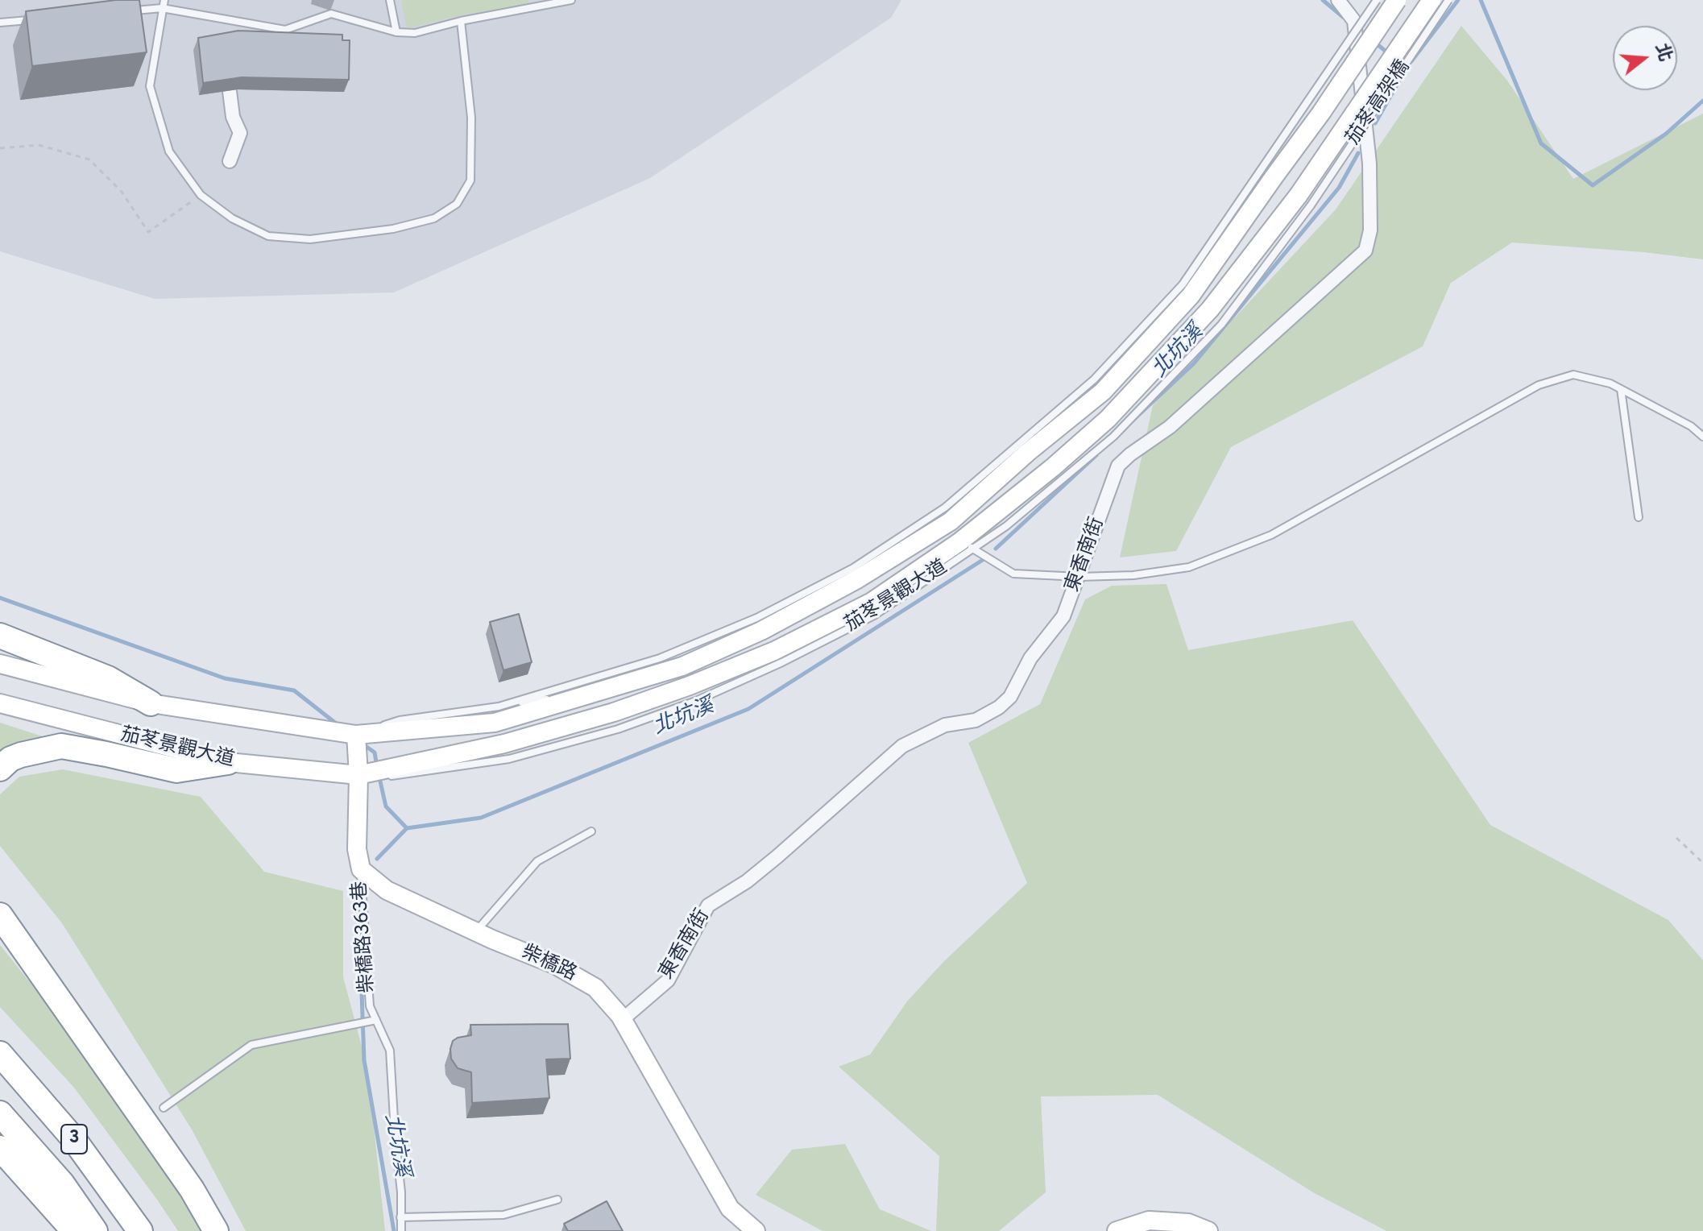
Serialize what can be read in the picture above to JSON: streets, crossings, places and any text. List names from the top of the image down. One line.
{"streets":{"highway":["3"],"street":["茄苳高架橋","東香南街","茄苳景觀大道","柴橋路"],"lane":["柴橋路363巷"]},"crossings":[["茄苳高架橋","茄苳景觀大道"],["東香南街","柴橋路"],["柴橋路363巷","柴橋路"]],"water":["北坑溪"],"north":"right"}
